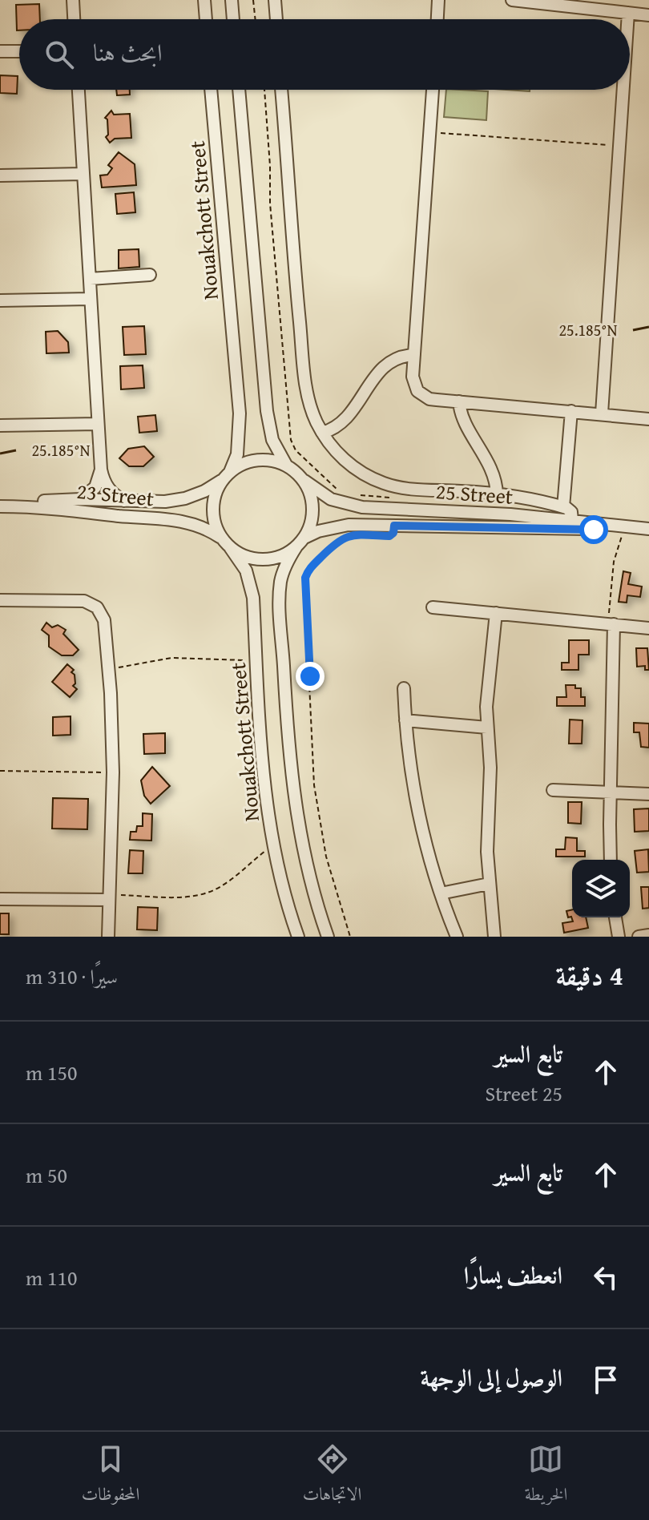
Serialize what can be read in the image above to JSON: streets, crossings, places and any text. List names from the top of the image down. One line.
{"streets":{"street":["Nouakchott Street","25 Street","23 Street"]},"crossings":[["Nouakchott Street","25 Street"],["Nouakchott Street","23 Street"],["25 Street","23 Street"]],"page":{"search":"ابحث هنا","heading":["4 دقيقة","سيرًا · 310 m"],"list":[["تابع السير","25 Street","150 m"],["تابع السير","50 m"],["انعطف يسارًا","110 m"],"الوصول إلى الوجهة"],"nav":["الخريطة","الاتجاهات","المحفوظات"]},"coordinates":["25.185°N"]}
